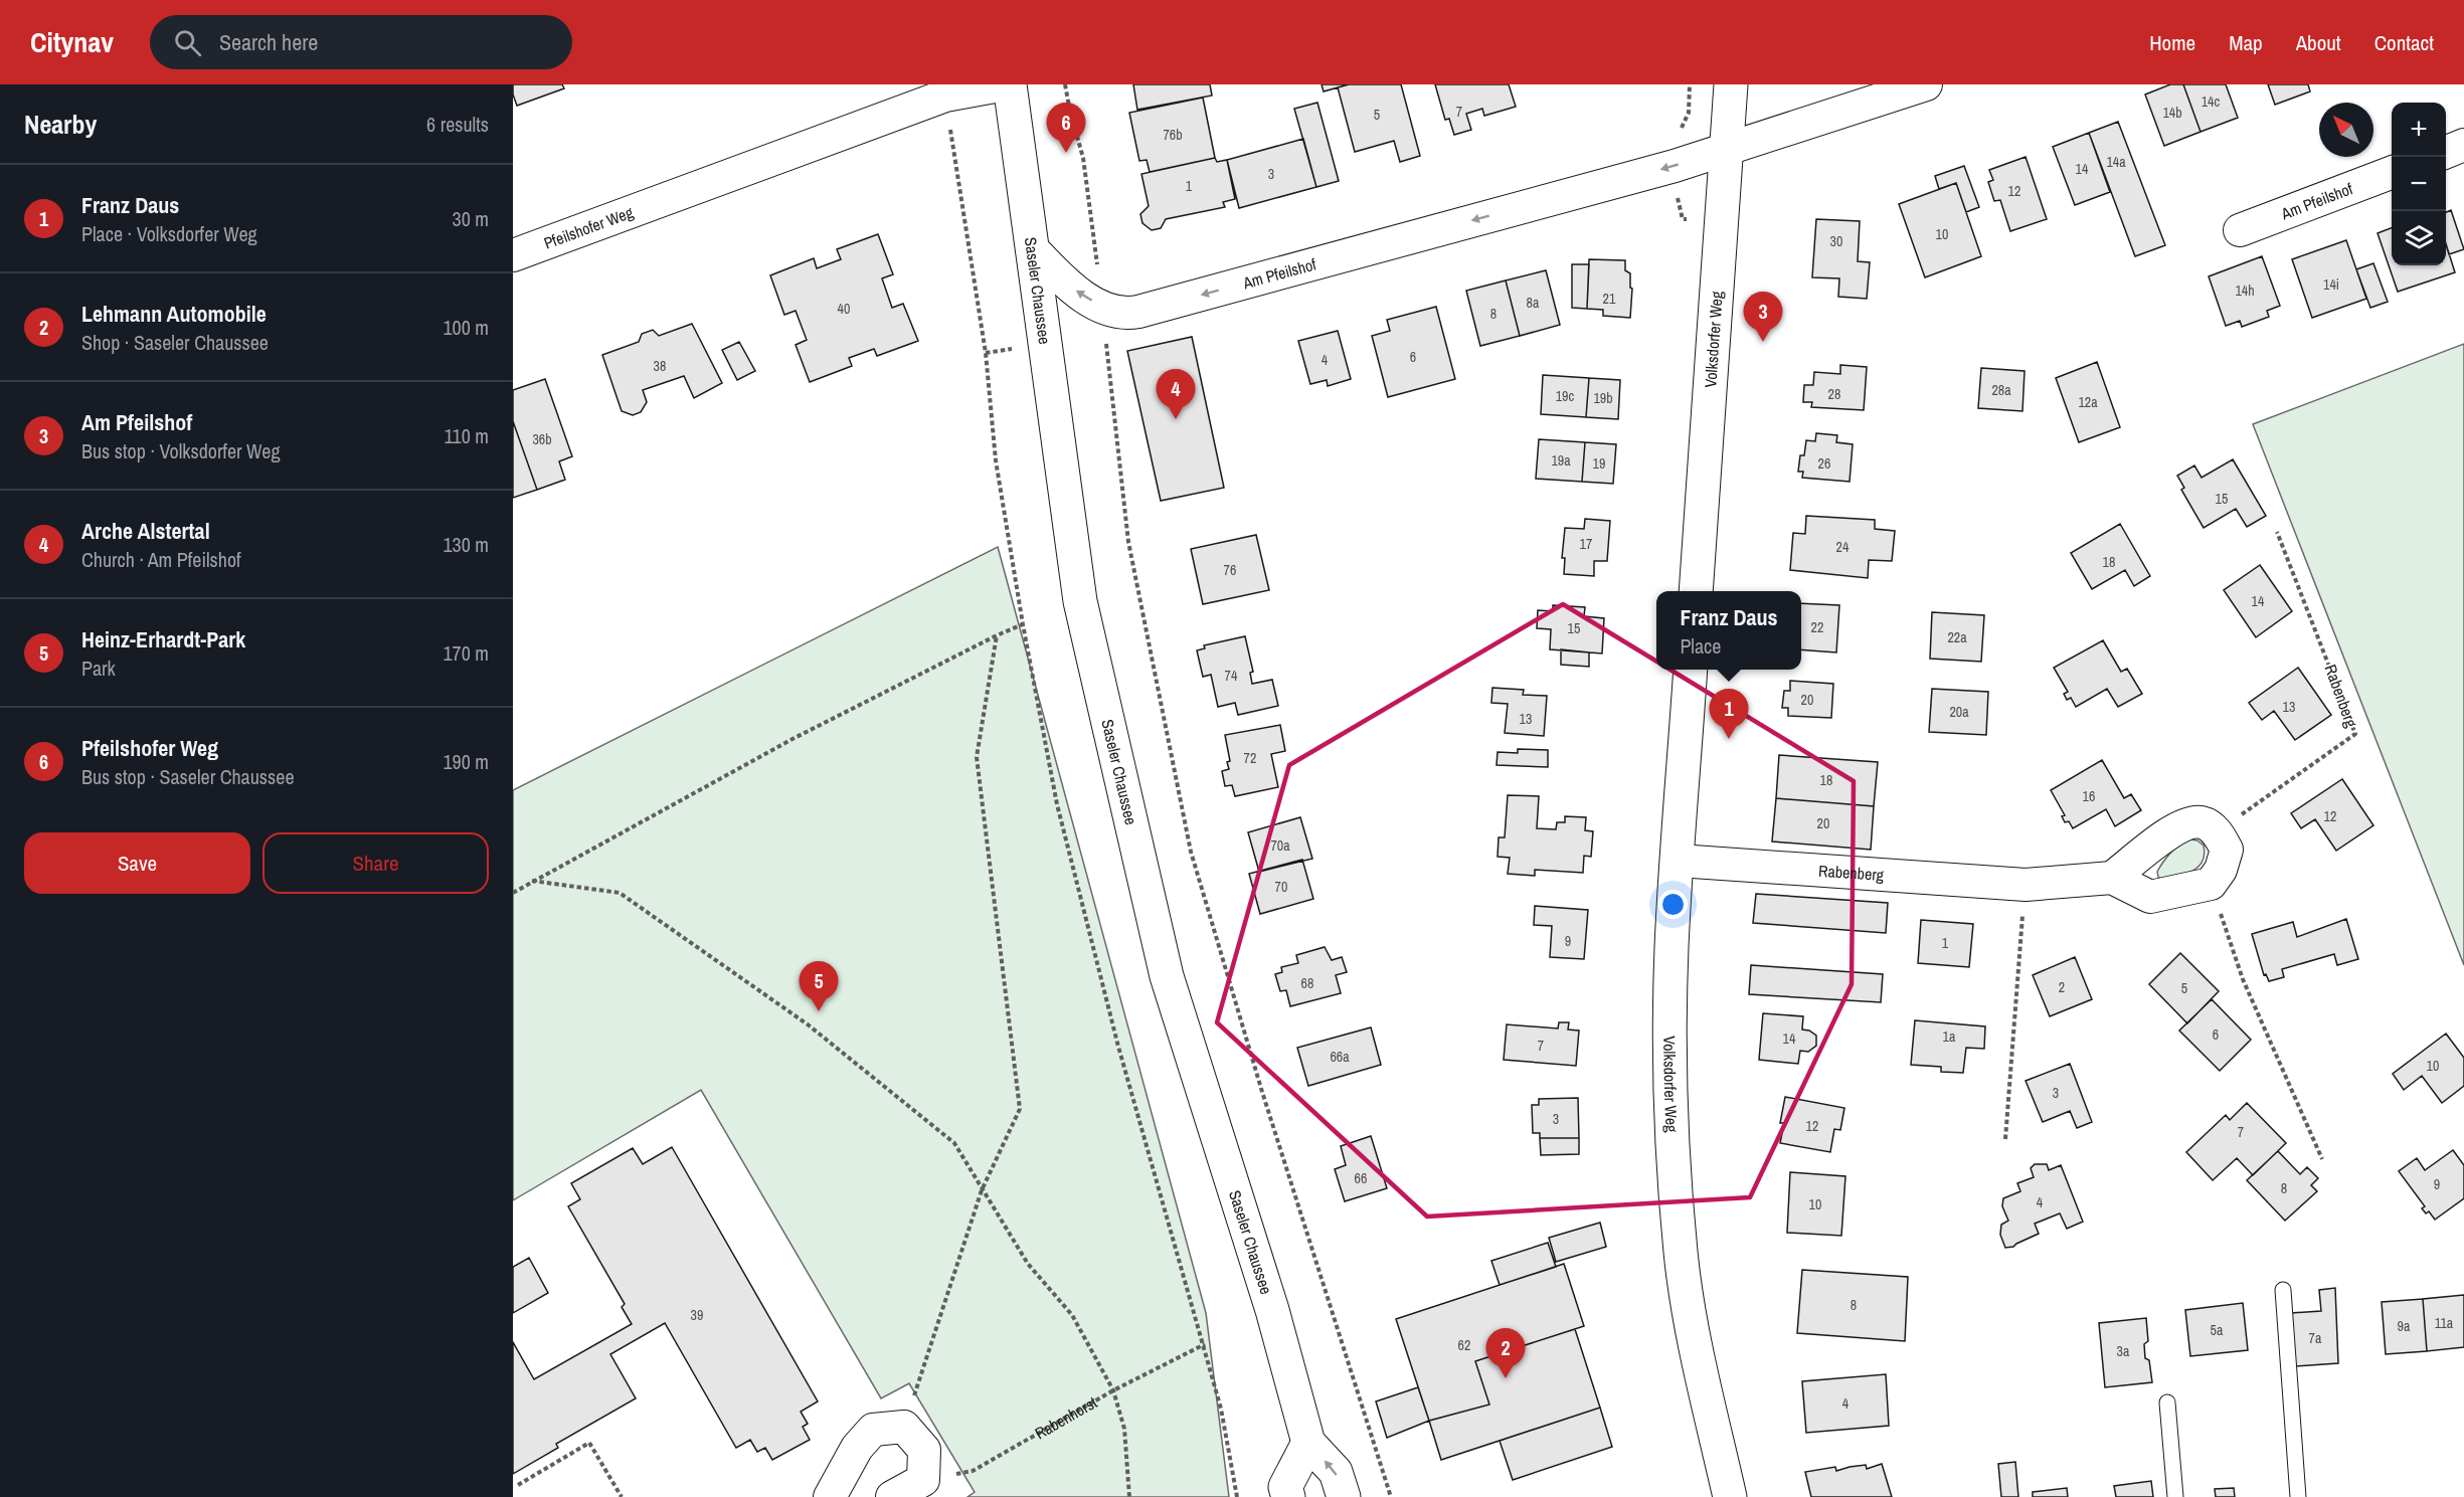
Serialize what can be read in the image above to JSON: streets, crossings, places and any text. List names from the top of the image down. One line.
{"streets":{"main road":["Saseler Chaussee","Volksdorfer Weg"],"street":["Am Pfeilshof","Pfeilshofer Weg","Rabenberg"],"path":["Rabenhorst"]},"crossings":[["Am Pfeilshof","Saseler Chaussee"],["Am Pfeilshof","Volksdorfer Weg"],["Pfeilshofer Weg","Saseler Chaussee"],["Volksdorfer Weg","Rabenberg"]],"one_way":["Am Pfeilshof"],"house_numbers":["14c","7","14b","5","76b","14a","14","3","1","12","10","30","14i","14h","21","8a","40","8","6","4","38","28a","28","19c","19b","12a","36b","19a","19","26","15","17","24","18","76","14","22","15","22a","74","20","13","20a","13","72","18","16","12","20","70a","70","9","1","68","2","5","6","1a","14","7","66a","10","3","3","12","7","66","9","8","4","10","8","39","11a","9a","5a","7a","62","3a","4"],"north":"top left","page":{"header":"Citynav","search":"Search here","nav":["Home","Map","About","Contact"],"heading":["Nearby","6 results"],"map_buttons":["+","−"],"pins":["6","3","4","1","5","2"],"list":[{"mark":"1","name":"Franz Daus","note":"Place · Volksdorfer Weg","value":"30 m"},{"mark":"2","name":"Lehmann Automobile","note":"Shop · Saseler Chaussee","value":"100 m"},{"mark":"3","name":"Am Pfeilshof","note":"Bus stop · Volksdorfer Weg","value":"110 m"},{"mark":"4","name":"Arche Alstertal","note":"Church · Am Pfeilshof","value":"130 m"},{"mark":"5","name":"Heinz-Erhardt-Park","note":"Park","value":"170 m"},{"mark":"6","name":"Pfeilshofer Weg","note":"Bus stop · Saseler Chaussee","value":"190 m"}],"popup":["Franz Daus","Place"],"buttons":["Save","Share"]}}
